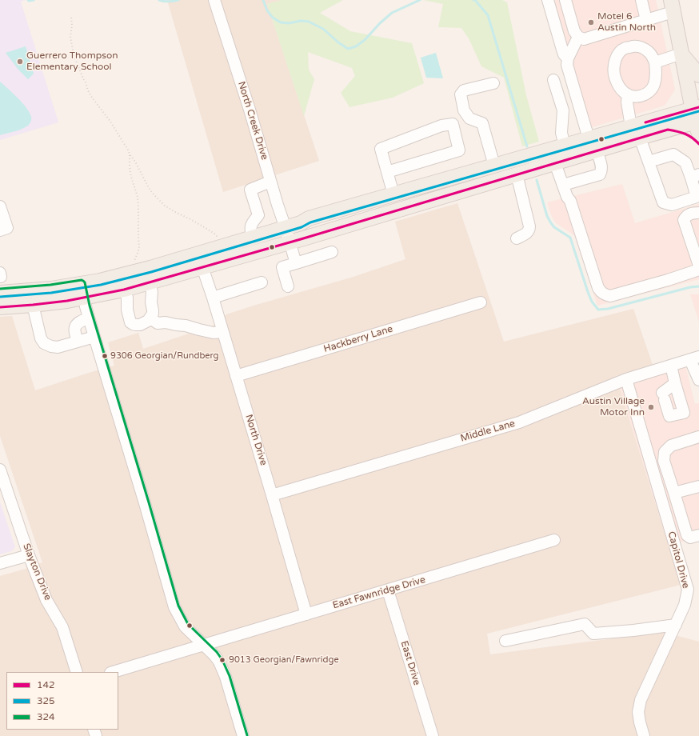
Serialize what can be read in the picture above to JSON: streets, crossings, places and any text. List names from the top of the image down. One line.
{"streets":{"street":["North Creek Drive","Hackberry Lane","Middle Lane","North Drive","Capitol Drive","Slayton Drive","East Fawnridge Drive","East Drive"]},"crossings":[["Hackberry Lane","North Drive"],["Middle Lane","North Drive"],["Middle Lane","Capitol Drive"],["North Drive","East Fawnridge Drive"],["East Fawnridge Drive","East Drive"]],"places":["Motel 6 Austin North","Guerrero Thompson Elementary School","9306 Georgian/Rundberg","Austin Village Motor Inn","9013 Georgian/Fawnridge"],"lines":["transit line 142","transit line 325","transit line 324"],"legend":["142","325","324"]}
